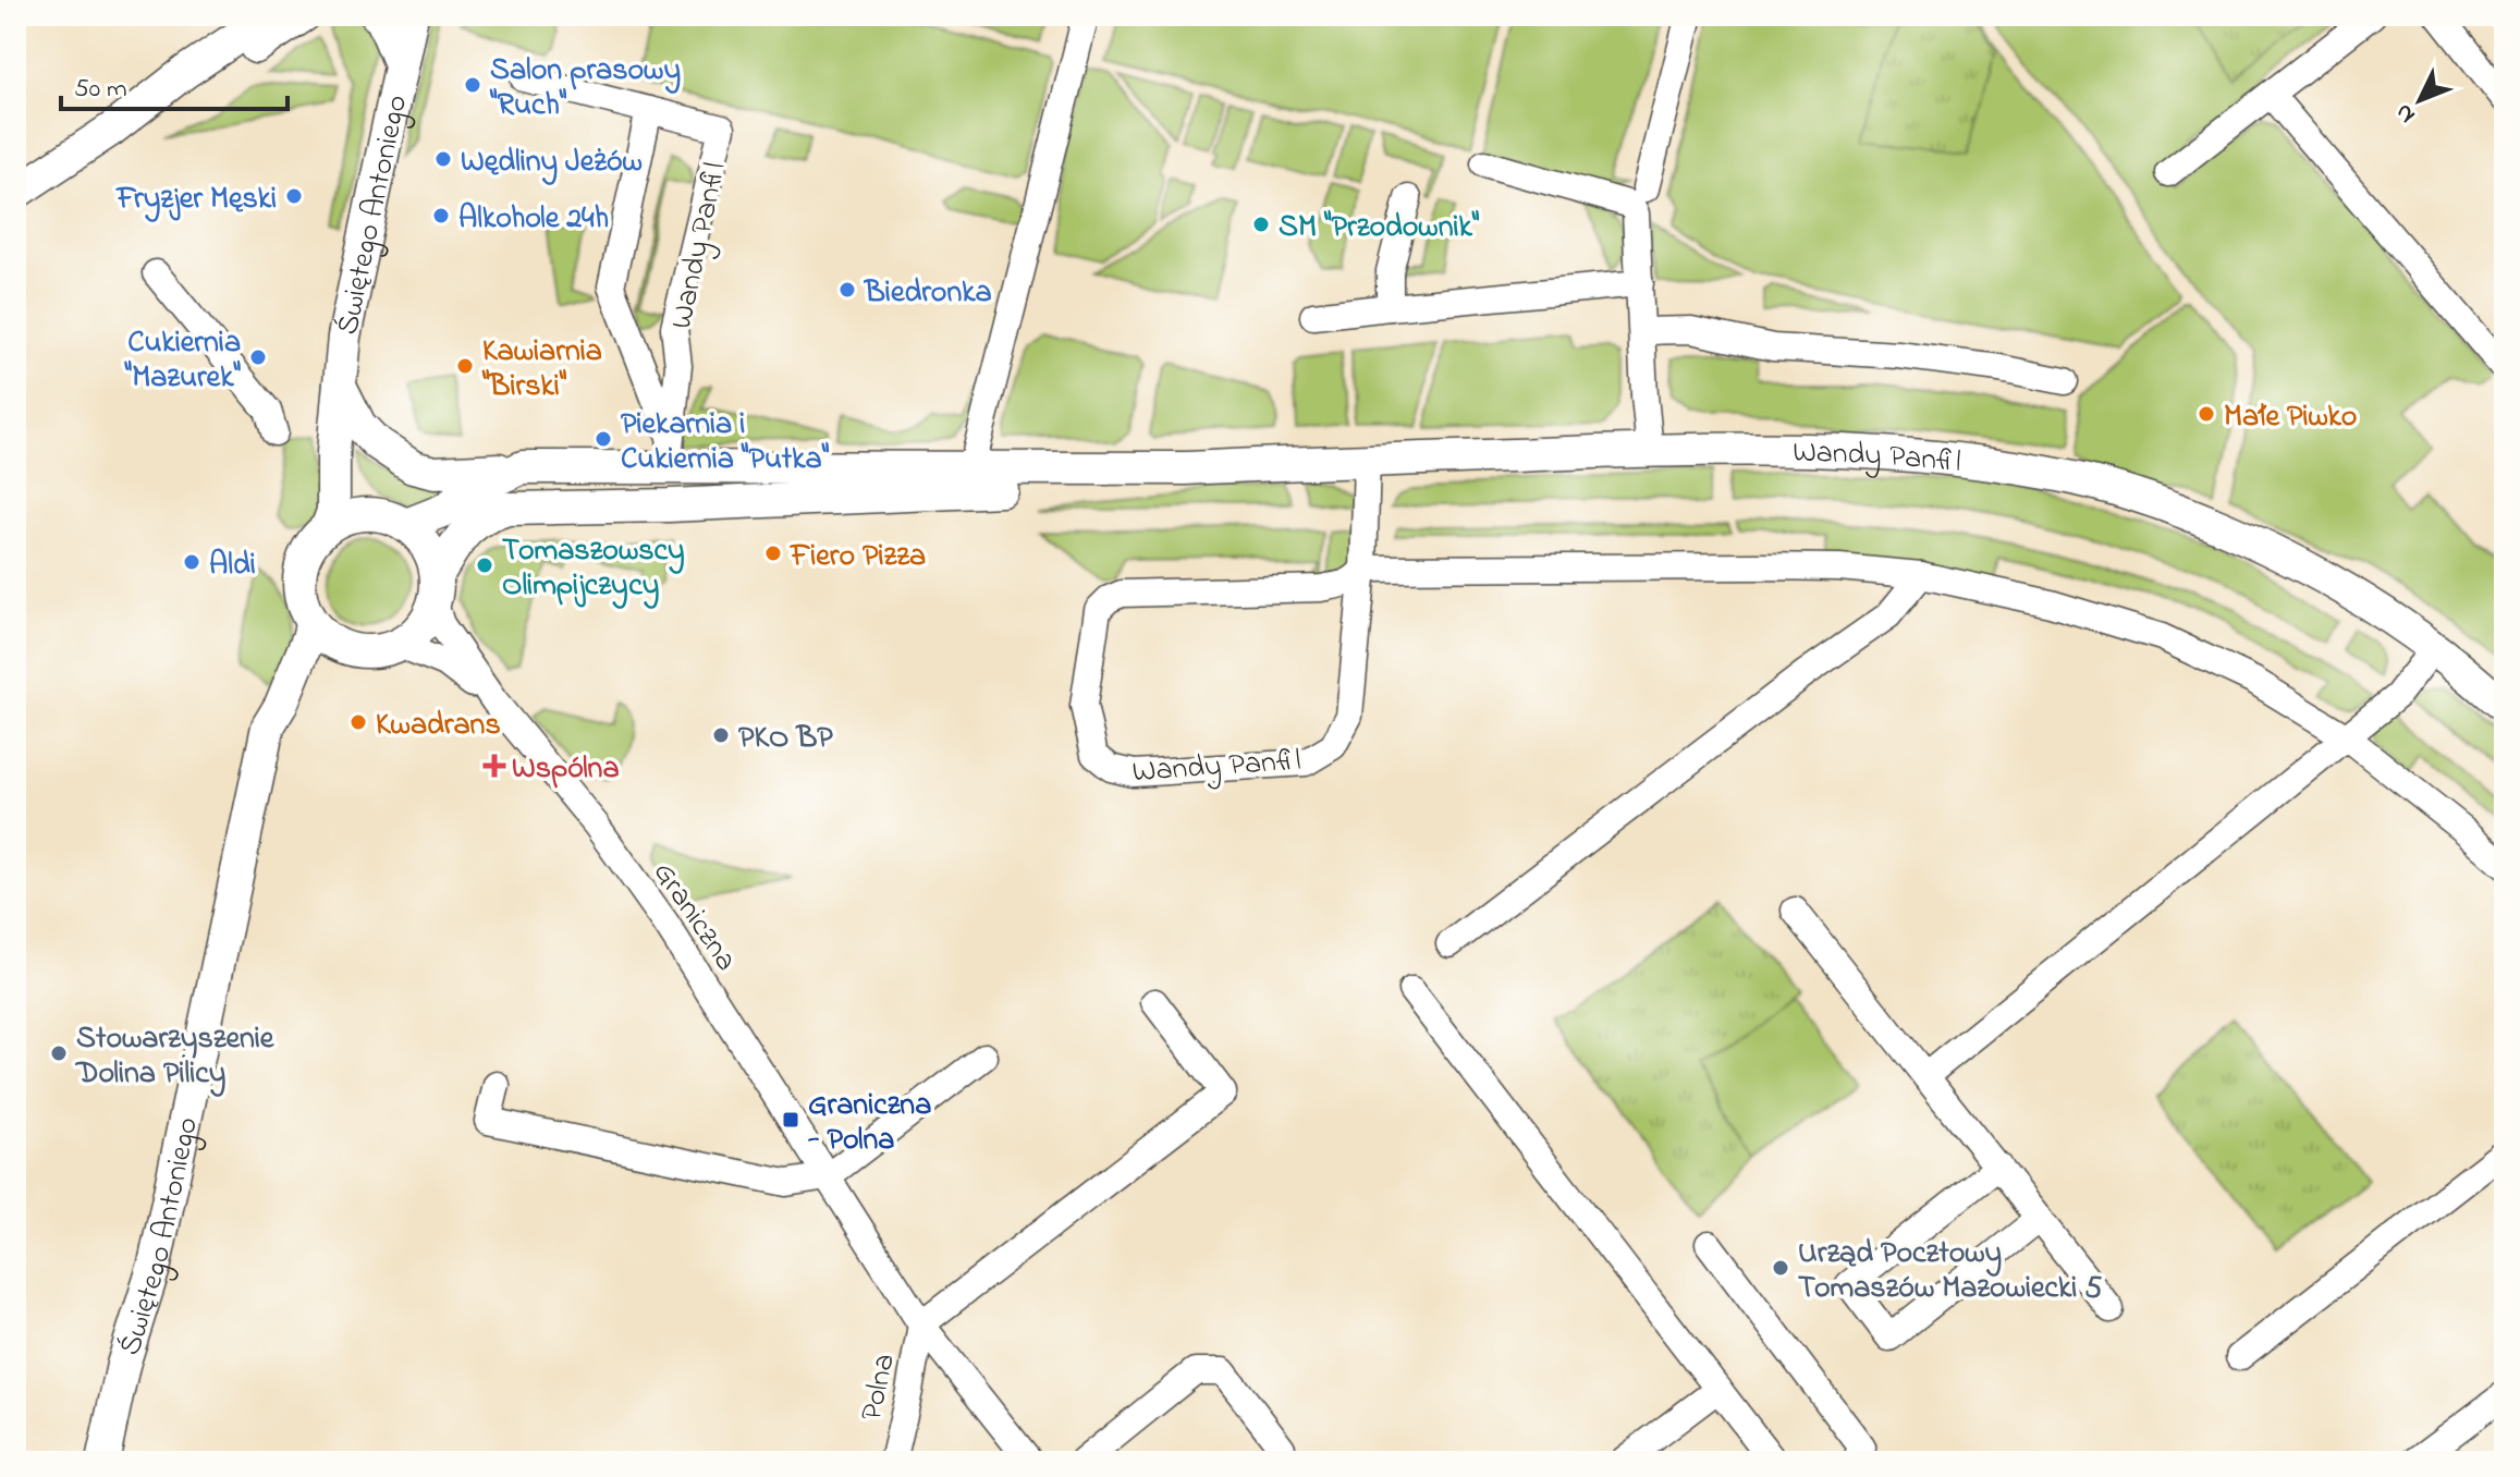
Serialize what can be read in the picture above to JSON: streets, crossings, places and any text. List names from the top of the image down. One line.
{"streets":{"street":["Świętego Antoniego","Wandy Panfil","Graniczna","Polna"]},"crossings":[["Świętego Antoniego","Wandy Panfil"],["Świętego Antoniego","Graniczna"],["Wandy Panfil","Graniczna"],["Graniczna","Polna"]],"places":{"other":["Salon prasowy \"Ruch\"","Wędliny Jeżów","Fryzjer Męski","Alkohole 24h","SM \"Przodownik\"","Biedronka","Cukiernia \"Mazurek\"","Kawiarnia \"Birski\"","Małe Piwko","Piekarnia i Cukiernia \"Putka\"","Fiero Pizza","Aldi","Tomaszowscy Olimpijczycy","Kwadrans","PKO BP","Stowarzyszenie Dolina Pilicy","Urząd Pocztowy Tomaszów Mazowiecki 5"],"health":["Wspólna"],"transit":["Graniczna - Polna"]},"scale_bar":"50 m","north":"bottom left"}
